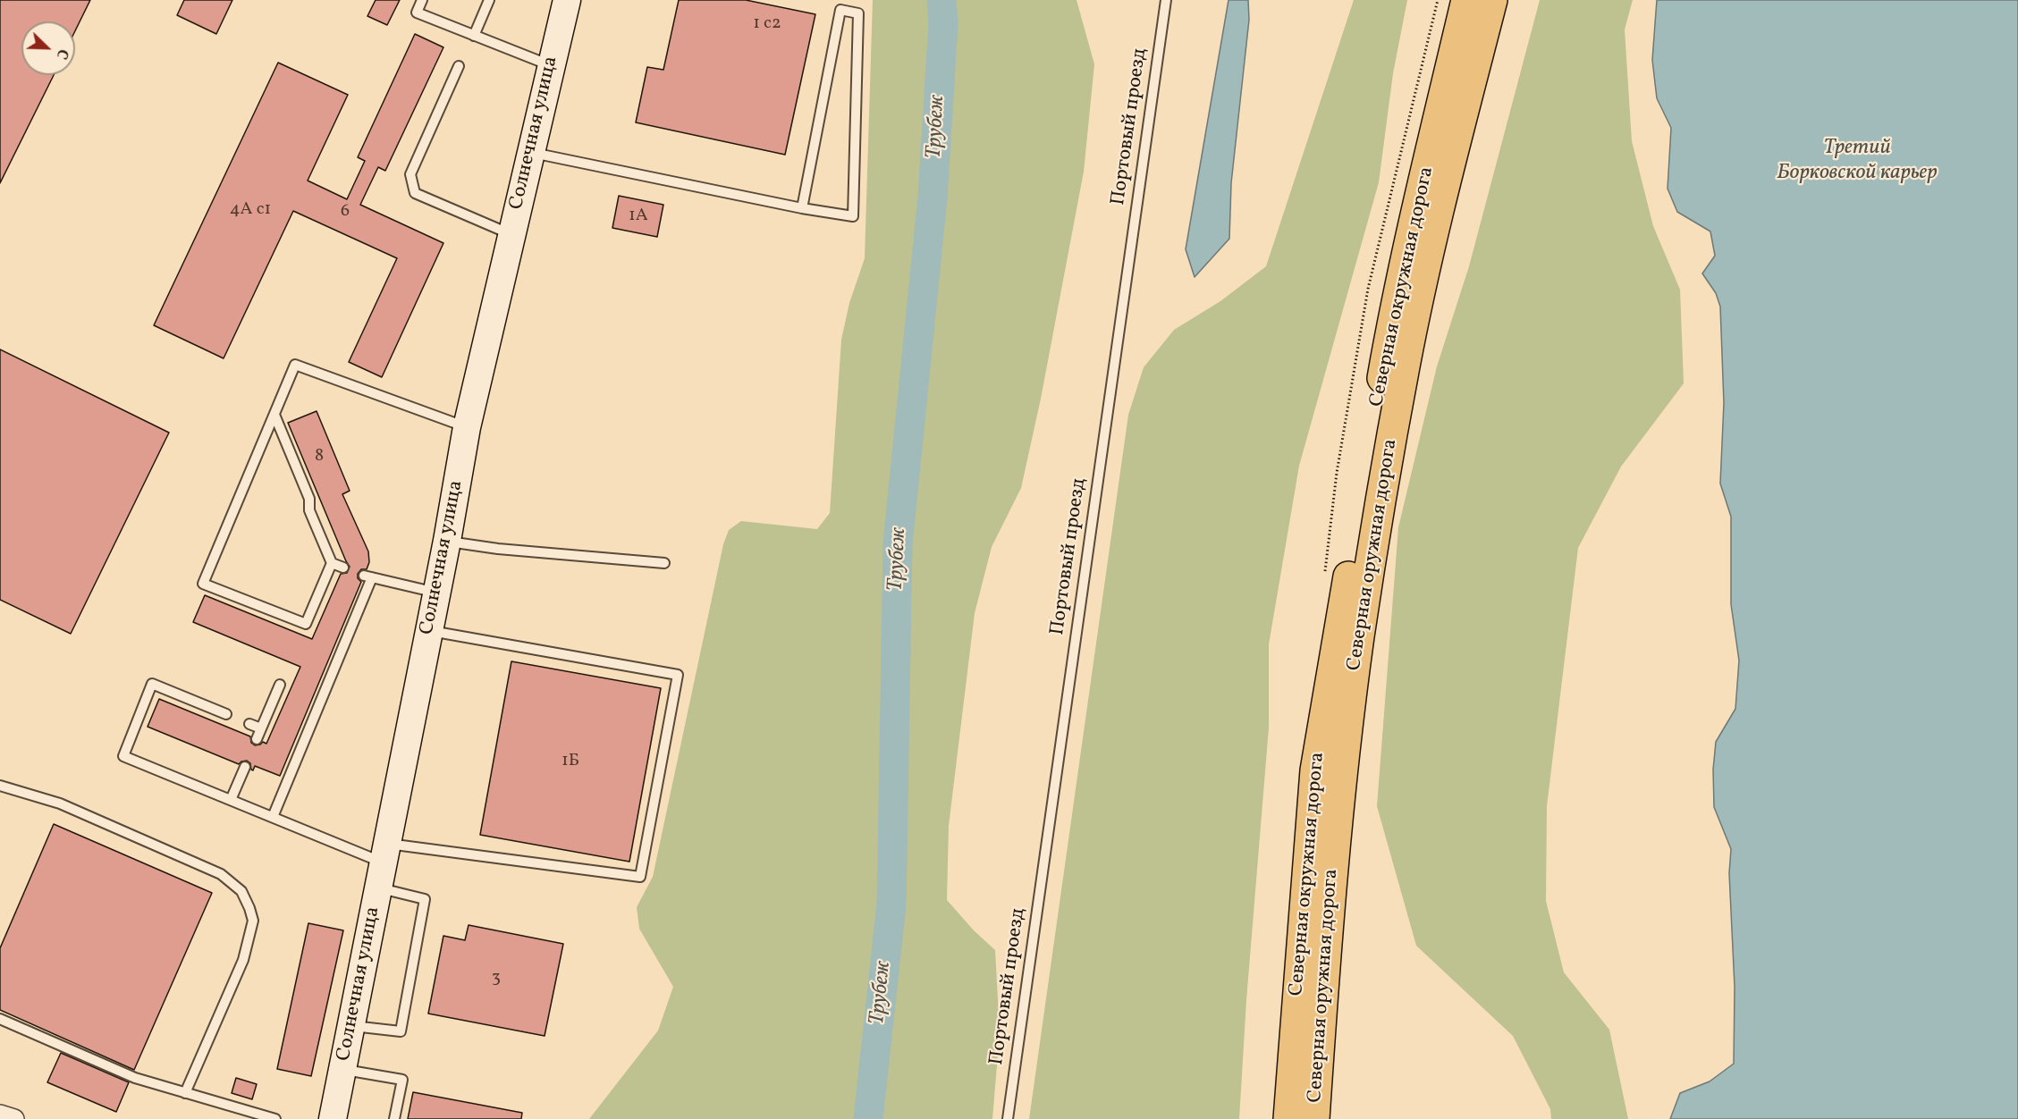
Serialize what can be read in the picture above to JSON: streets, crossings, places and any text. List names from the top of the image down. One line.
{"streets":{"main road":["Солнечная улица","Северная окружная дорога","Северная оружная дорога"],"lane":["Портовый проезд"]},"water":["Трубеж","Третий Борковской карьер"],"house_numbers":["1 с2","4А с1","6","1А","8","1Б","3"],"north":"bottom right"}
